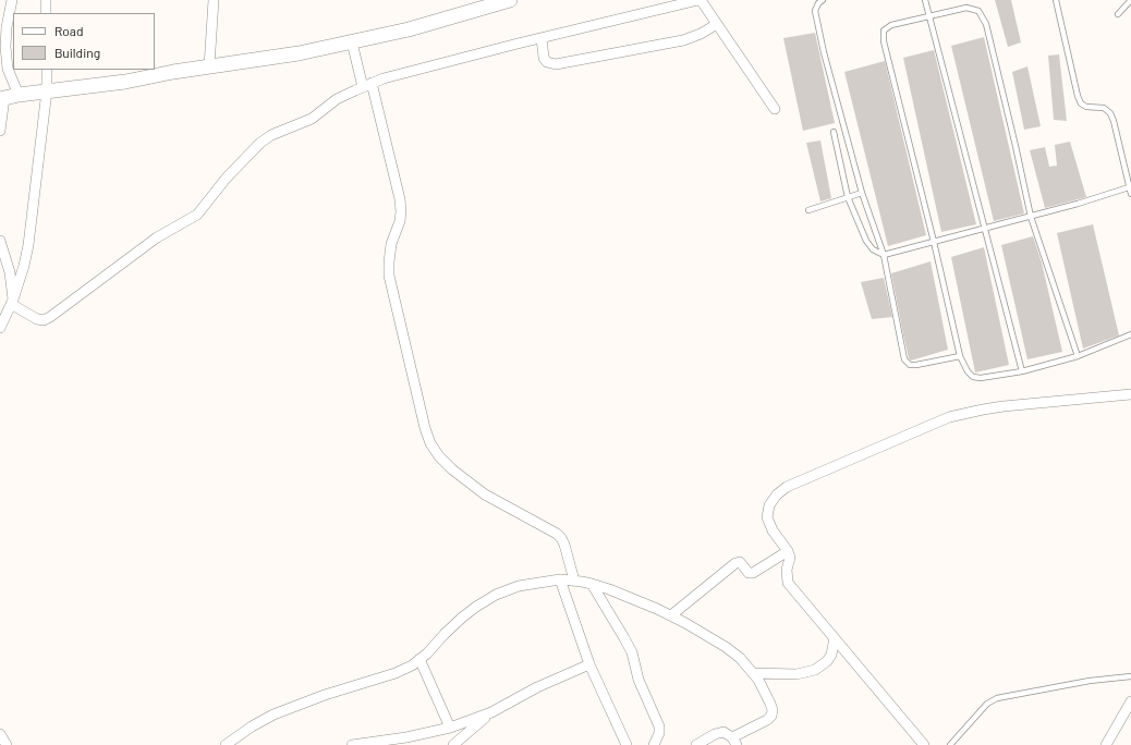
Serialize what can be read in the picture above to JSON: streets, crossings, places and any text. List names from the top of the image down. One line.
{"legend":["Road","Building"]}
